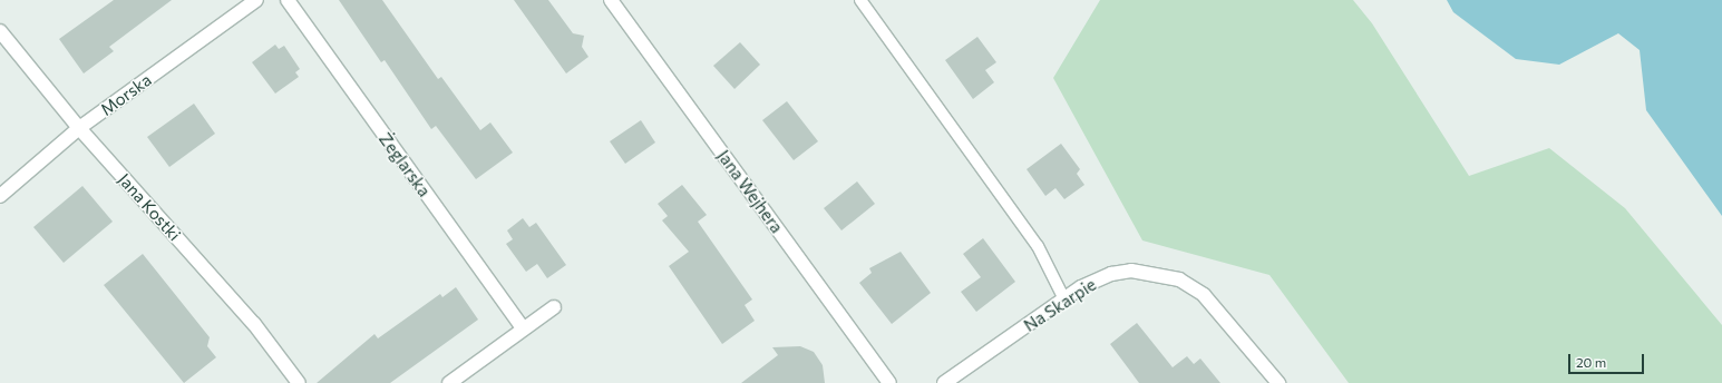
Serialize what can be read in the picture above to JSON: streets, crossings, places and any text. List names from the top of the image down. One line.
{"streets":{"street":["Morska","Żeglarska","Jana Wejhera","Jana Kostki","Na Skarpie"]},"crossings":[["Morska","Jana Kostki"]],"scale_bar":"20 m"}
